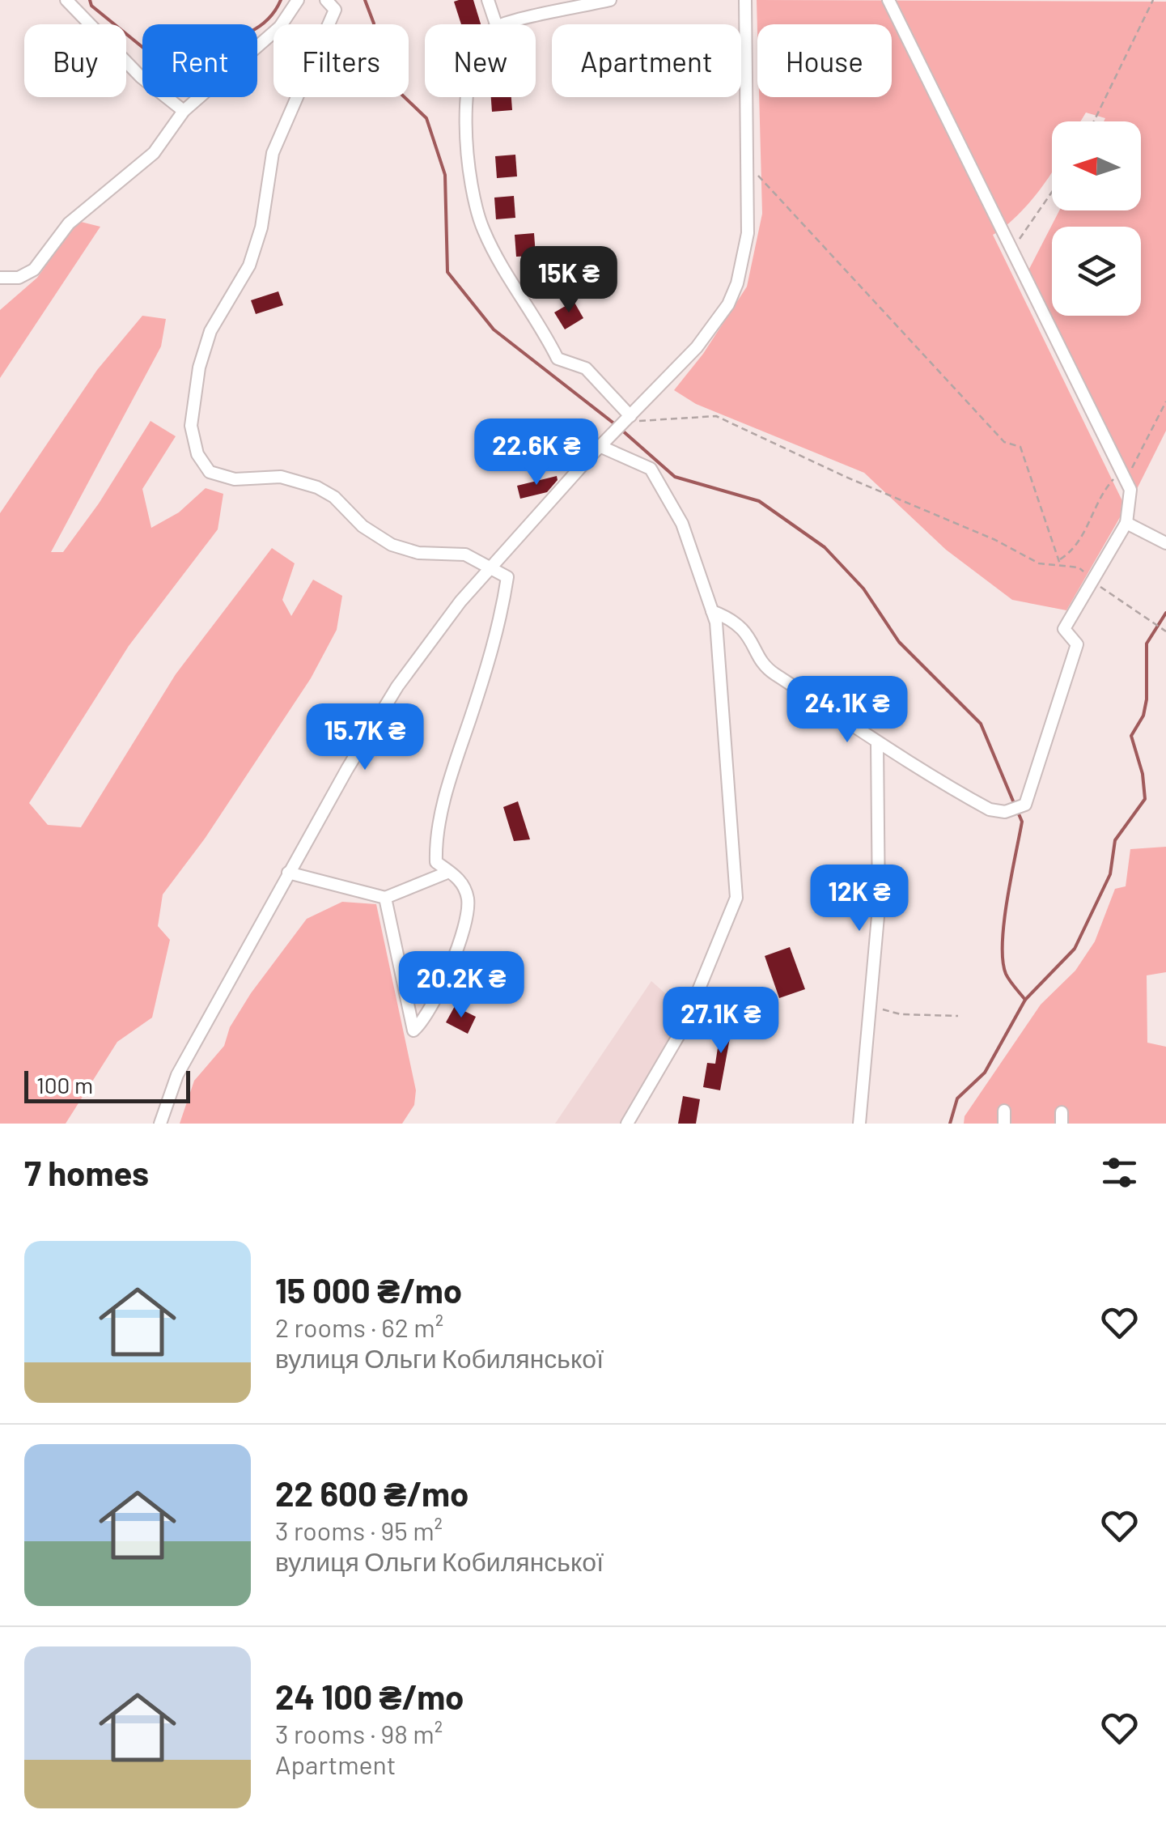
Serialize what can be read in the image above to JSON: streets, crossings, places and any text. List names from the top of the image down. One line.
{"scale_bar":"100 m","north":"left","page":{"chip":["Buy","Rent","Filters","New","Apartment","House"],"price":["15K ₴","22.6K ₴","24.1K ₴","15.7K ₴","12K ₴","20.2K ₴","27.1K ₴"],"scale":"100 m","heading":"7 homes","list":[{"name":"15 000 ₴/mo","note":"2 rooms · 62 m² · вулиця Ольги Кобилянської"},{"name":"22 600 ₴/mo","note":"3 rooms · 95 m² · вулиця Ольги Кобилянської"},{"name":"24 100 ₴/mo","note":"3 rooms · 98 m² · Apartment"}]}}
